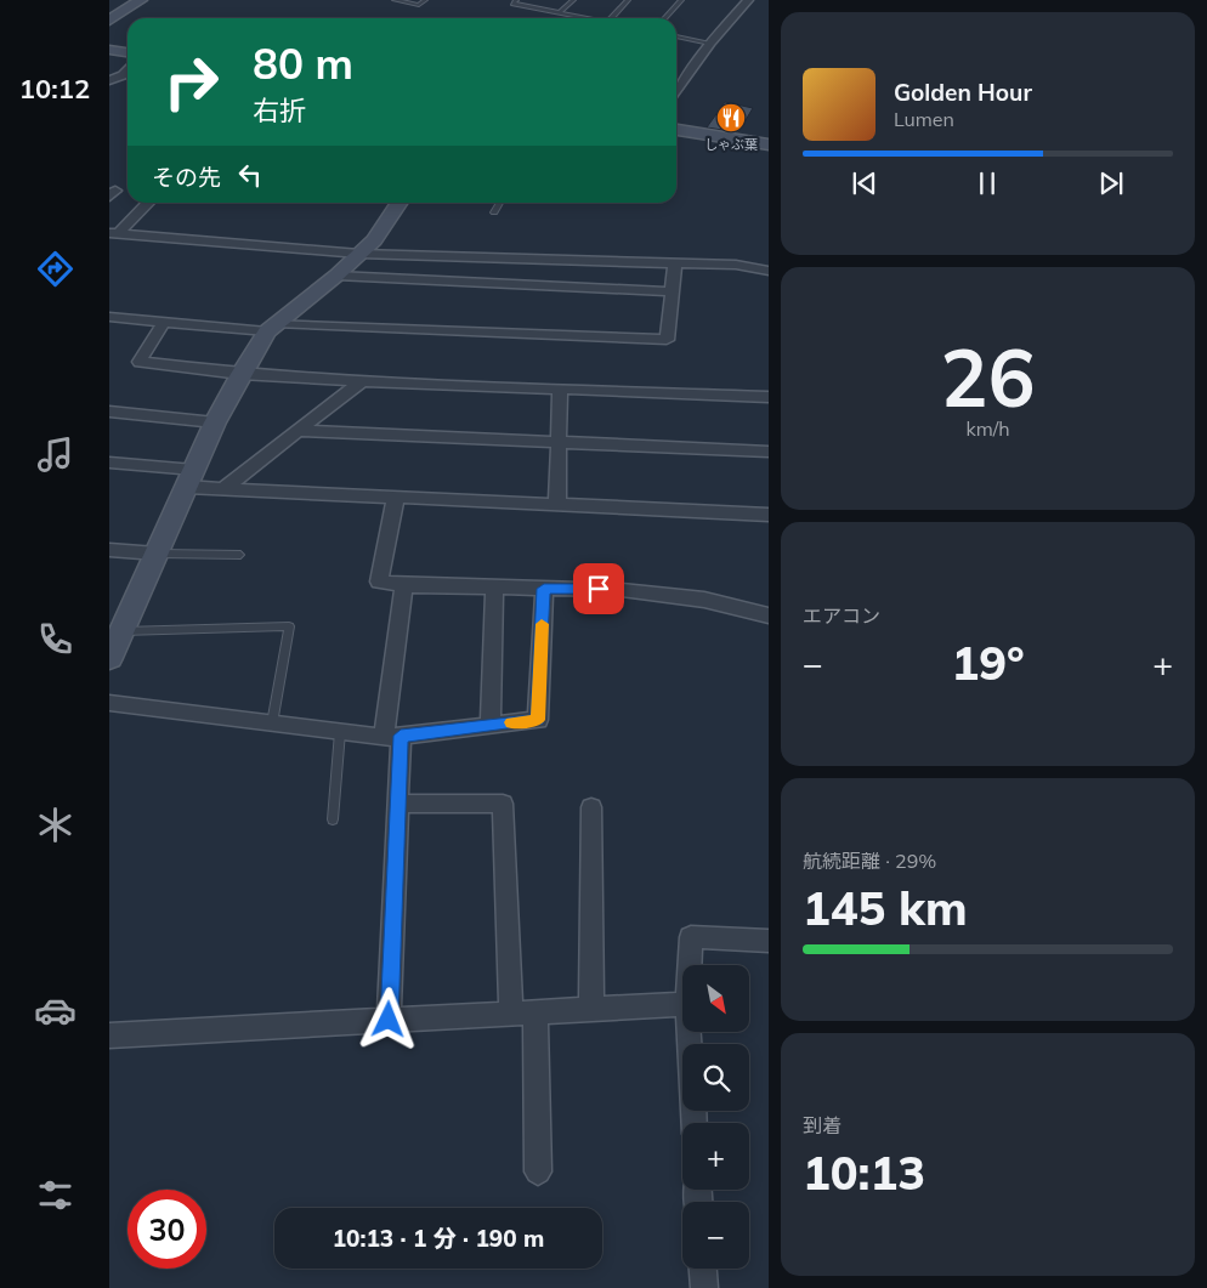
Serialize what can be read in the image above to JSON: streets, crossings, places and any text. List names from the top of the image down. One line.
{"places":{"restaurant":["しゃぶ葉"]},"north":"bottom right","page":{"tabs":"10:12","turn":["80 m","右折"],"song":["Golden Hour","Lumen"],"then":"その先","tile":[["26","km/h"],"エアコン",["航続距離 · 29%","145 km"],["到着","10:13"]],"heat":["−","19°","+"],"map_buttons":["+","−"],"limit":"30","trip":"10:13 · 1 分 · 190 m"}}
